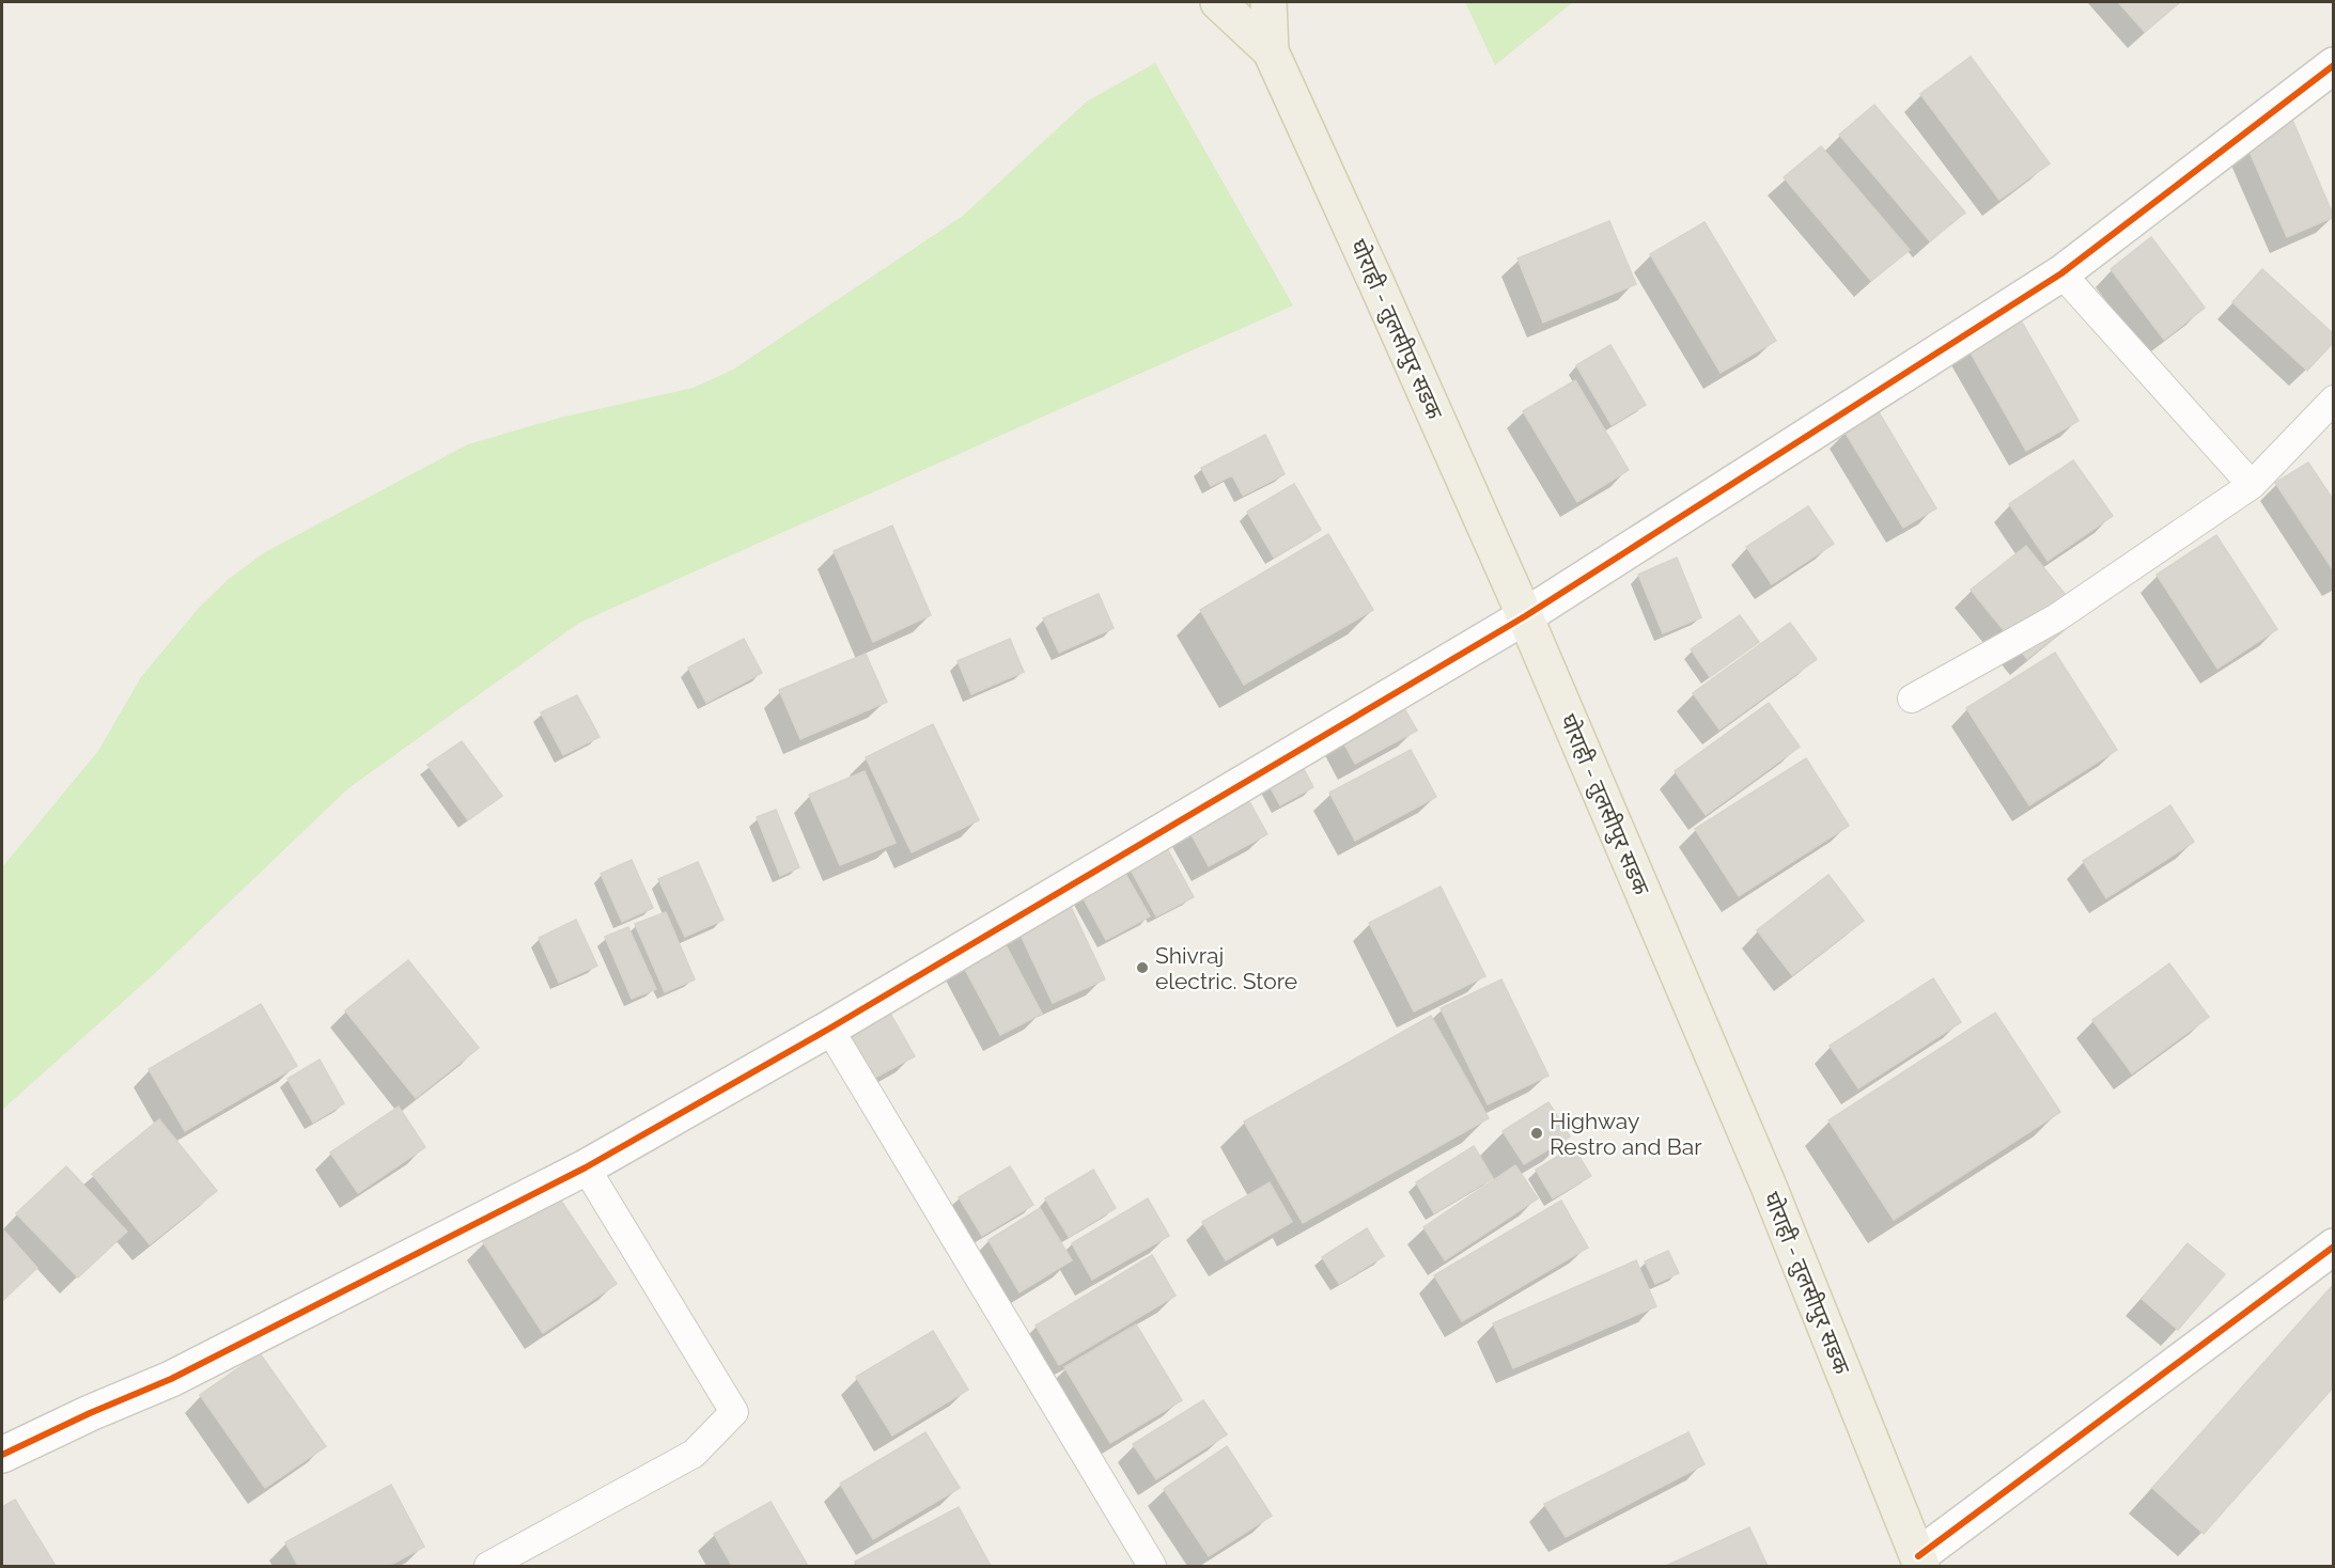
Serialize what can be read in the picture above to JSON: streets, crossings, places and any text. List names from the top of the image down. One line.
{"streets":{"main road":["घोराही - तुलसीपुर सडक"]},"places":["Shivraj electric. Store","Highway Restro and Bar"]}
